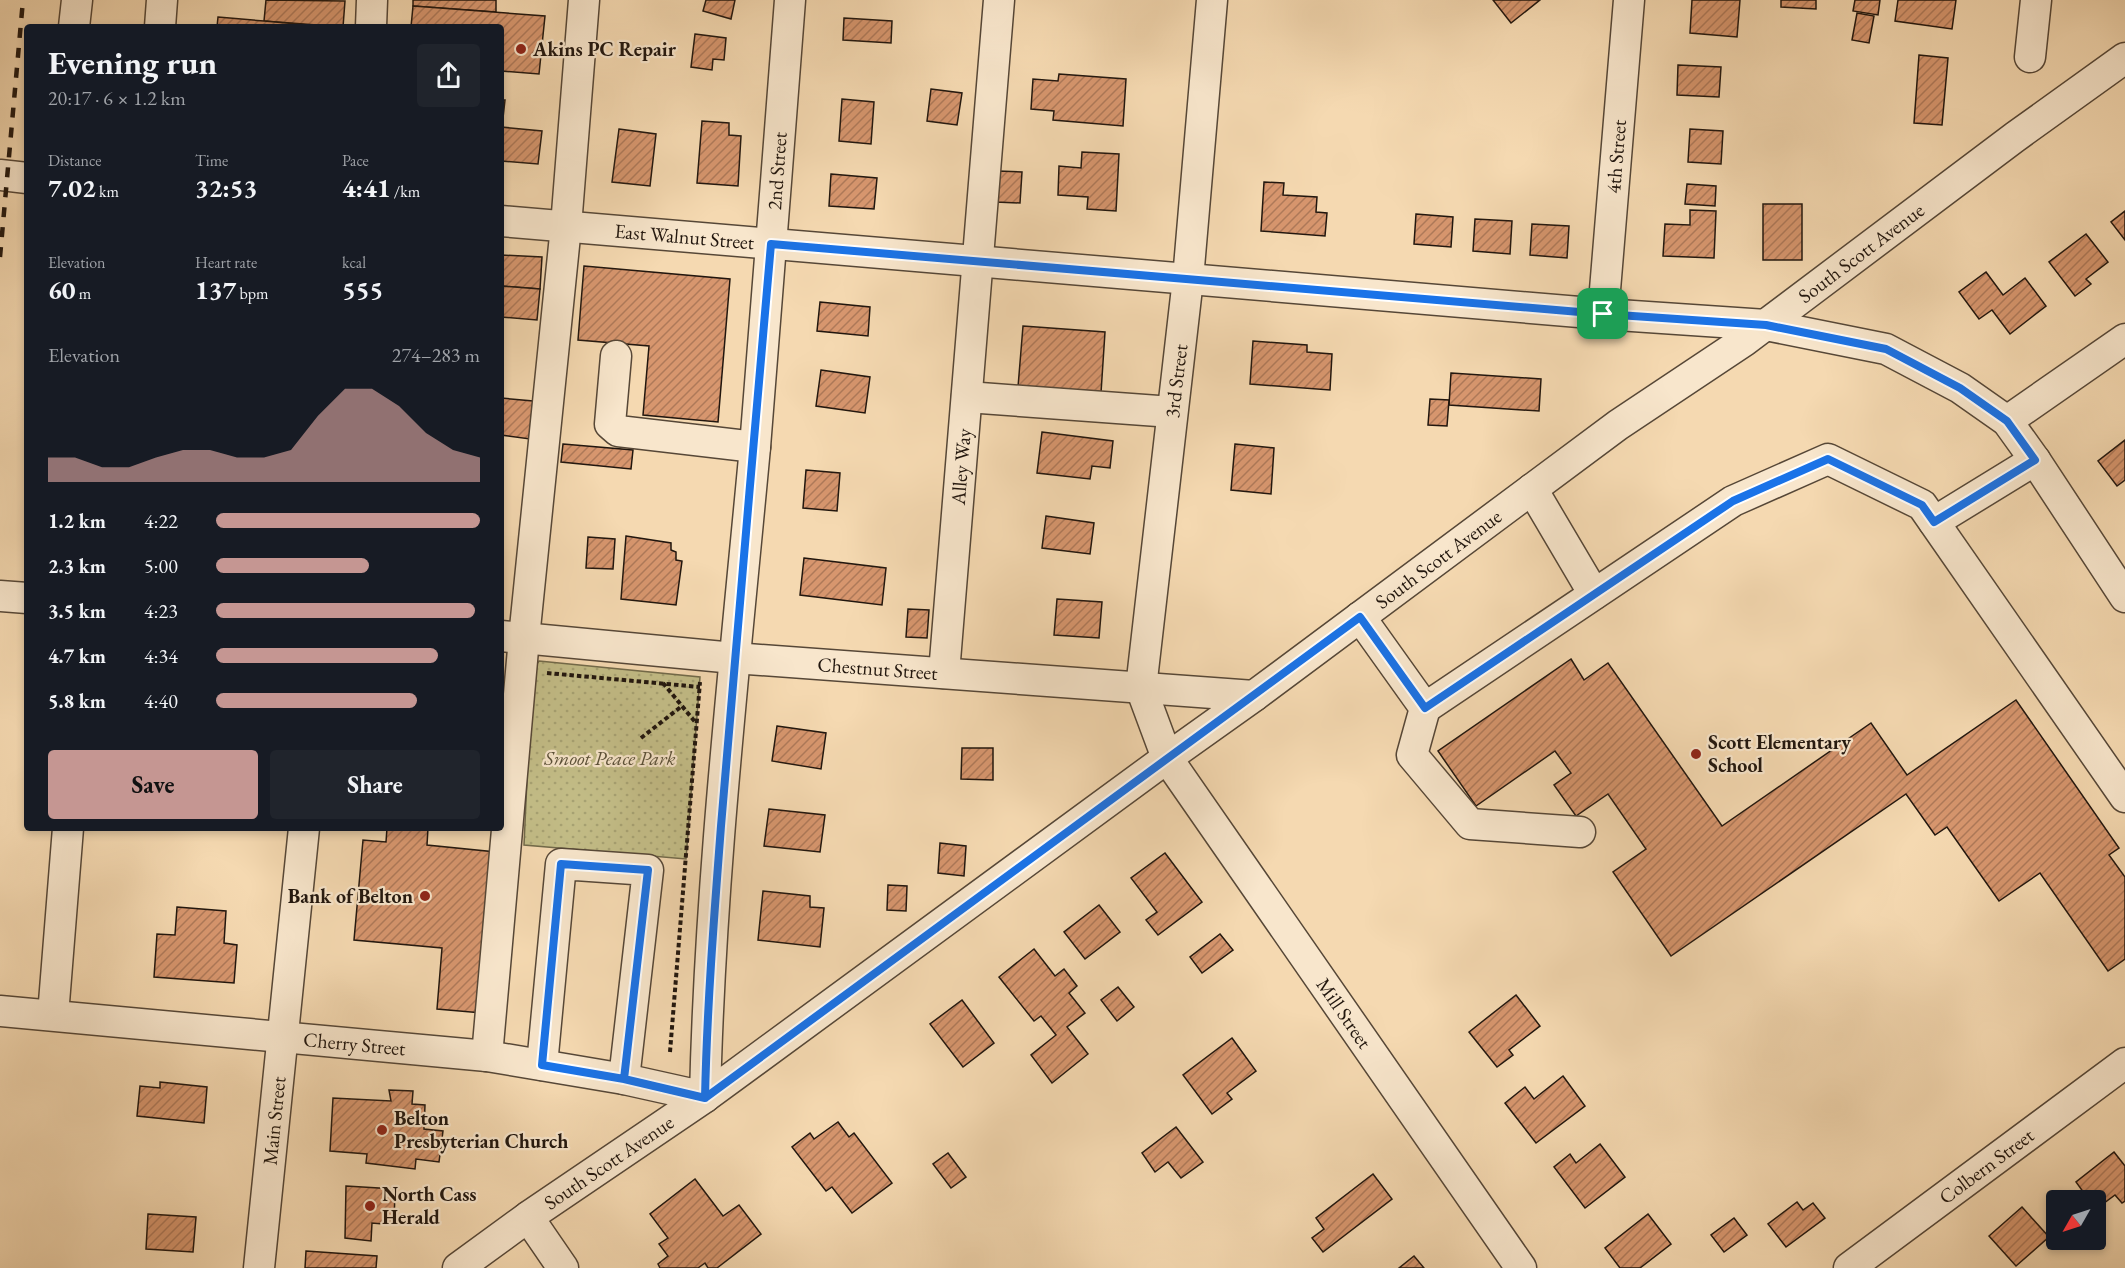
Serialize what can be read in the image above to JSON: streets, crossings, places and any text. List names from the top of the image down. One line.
{"streets":{"street":["4th Street","2nd Street","East Walnut Street","South Scott Avenue","3rd Street","Alley Way","Chestnut Street","Mill Street","Cherry Street","Main Street","Colbern Street"]},"crossings":[["4th Street","East Walnut Street"],["2nd Street","East Walnut Street"],["2nd Street","South Scott Avenue"],["2nd Street","Chestnut Street"],["2nd Street","Cherry Street"],["East Walnut Street","South Scott Avenue"],["East Walnut Street","3rd Street"],["East Walnut Street","Alley Way"],["South Scott Avenue","3rd Street"],["South Scott Avenue","Chestnut Street"],["South Scott Avenue","Mill Street"],["South Scott Avenue","Cherry Street"],["3rd Street","Chestnut Street"],["3rd Street","Mill Street"],["Alley Way","Chestnut Street"],["Cherry Street","Main Street"]],"parks":["Smoot Peace Park"],"places":["Akins PC Repair","Scott Elementary School","Bank of Belton","Belton Presbyterian Church","North Cass Herald"],"north":"bottom left","page":{"heading":["Evening run","20:17 · 6 × 1.2 km"],"stats":[["Distance","7.02 km"],["Time","32:53"],["Pace","4:41 /km"],["Elevation","60 m"],["Heart rate","137 bpm"],["kcal","555"]],"chart":["Elevation","274–283 m"],"list":[{"name":"1.2 km","note":"4:22"},{"name":"2.3 km","note":"5:00"},{"name":"3.5 km","note":"4:23"},{"name":"4.7 km","note":"4:34"},{"name":"5.8 km","note":"4:40"}],"buttons":["Save","Share"]}}
